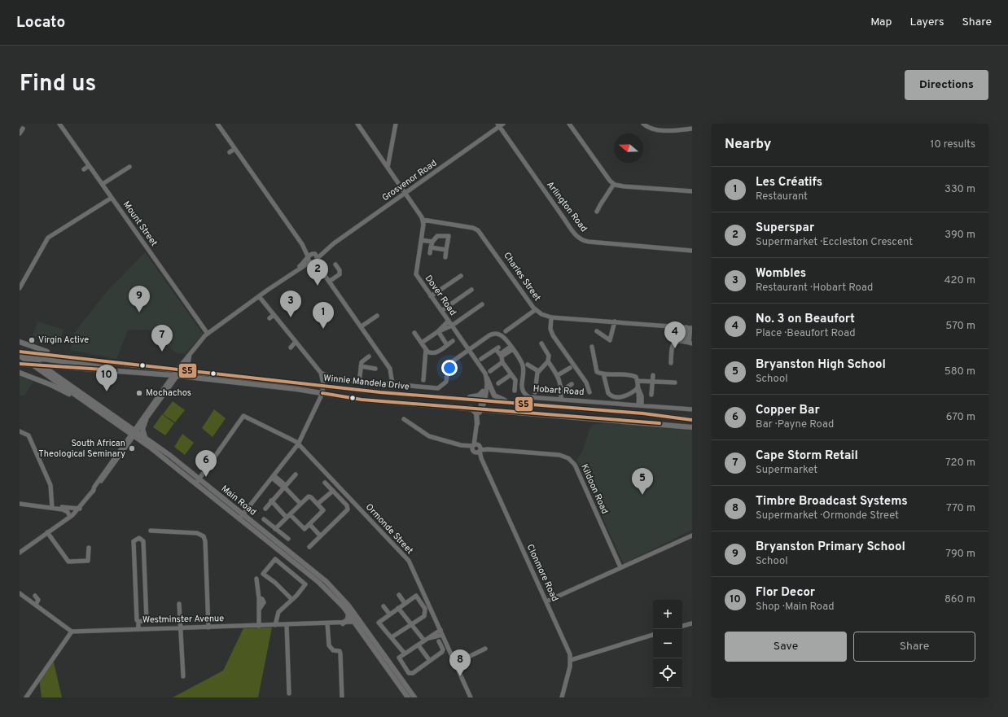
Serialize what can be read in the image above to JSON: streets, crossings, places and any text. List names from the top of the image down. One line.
{"streets":{"main road":["Winnie Mandela Drive","Main Road"],"street":["Grosvenor Road","Arlington Road","Mount Street","Charles Street","Dover Road","Hobart Road","Kildoon Road","Ormonde Street","Clonmore Road","Westminster Avenue"]},"crossings":[["Grosvenor Road","Arlington Road"],["Grosvenor Road","Mount Street"],["Grosvenor Road","Winnie Mandela Drive"],["Grosvenor Road","Hobart Road"],["Grosvenor Road","Main Road"],["Charles Street","Dover Road"],["Dover Road","Hobart Road"],["Winnie Mandela Drive","Main Road"],["Kildoon Road","Clonmore Road"],["Main Road","Ormonde Street"],["Main Road","Westminster Avenue"]],"places":["Virgin Active","Mochachos","South African Theological Seminary"],"lines":["transit line S5"],"north":"left","page":{"header":"Locato","nav":["Map","Layers","Share"],"title":"Find us","buttons":["Directions",["Save","Share"]],"heading":["Nearby","10 results"],"list":[{"mark":"1","name":"Les Créatifs","note":"Restaurant","value":"330 m"},{"mark":"2","name":"Superspar","note":"Supermarket · Eccleston Crescent","value":"390 m"},{"mark":"3","name":"Wombles","note":"Restaurant · Hobart Road","value":"420 m"},{"mark":"4","name":"No. 3 on Beaufort","note":"Place · Beaufort Road","value":"570 m"},{"mark":"5","name":"Bryanston High School","note":"School","value":"580 m"},{"mark":"6","name":"Copper Bar","note":"Bar · Payne Road","value":"670 m"},{"mark":"7","name":"Cape Storm Retail","note":"Supermarket","value":"720 m"},{"mark":"8","name":"Timbre Broadcast Systems","note":"Supermarket · Ormonde Street","value":"770 m"},{"mark":"9","name":"Bryanston Primary School","note":"School","value":"790 m"},{"mark":"10","name":"Flor Decor","note":"Shop · Main Road","value":"860 m"}],"pins":["2","9","3","1","4","7","10","6","5","8"],"map_buttons":["+","−"]}}
